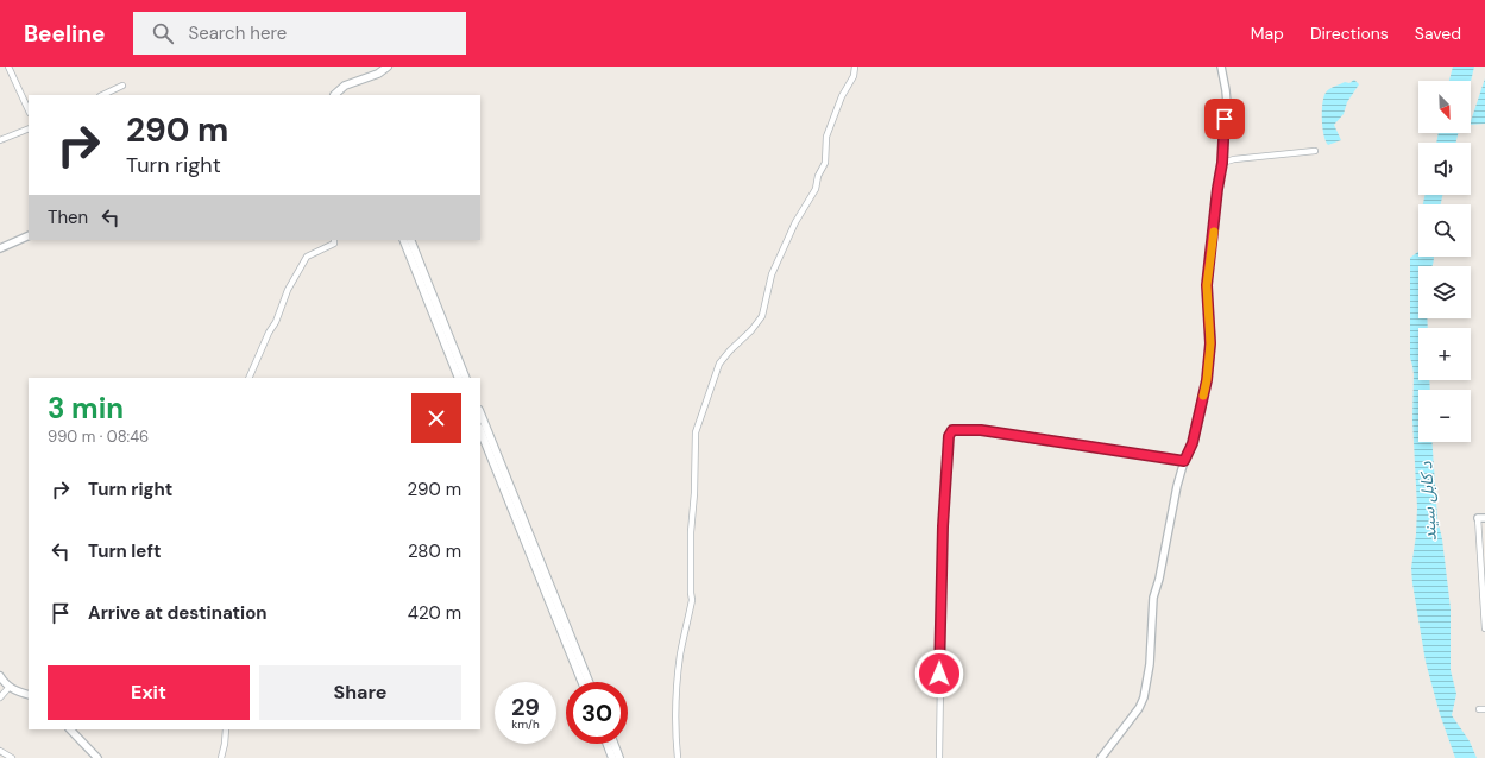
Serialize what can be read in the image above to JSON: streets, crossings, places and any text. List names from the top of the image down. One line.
{"water":["د کابل سيند"],"north":"bottom right","page":{"header":"Beeline","search":"Search here","nav":["Map","Directions","Saved"],"map_buttons":["+","−"],"turn":["290 m","Turn right"],"then":"Then","heading":["3 min","990 m · 08:46"],"list":[{"name":"Turn right","value":"290 m"},{"name":"Turn left","value":"280 m"},{"name":"Arrive at destination","value":"420 m"}],"buttons":["Exit","Share"],"speed":"29 km/h","limit":"30"}}
